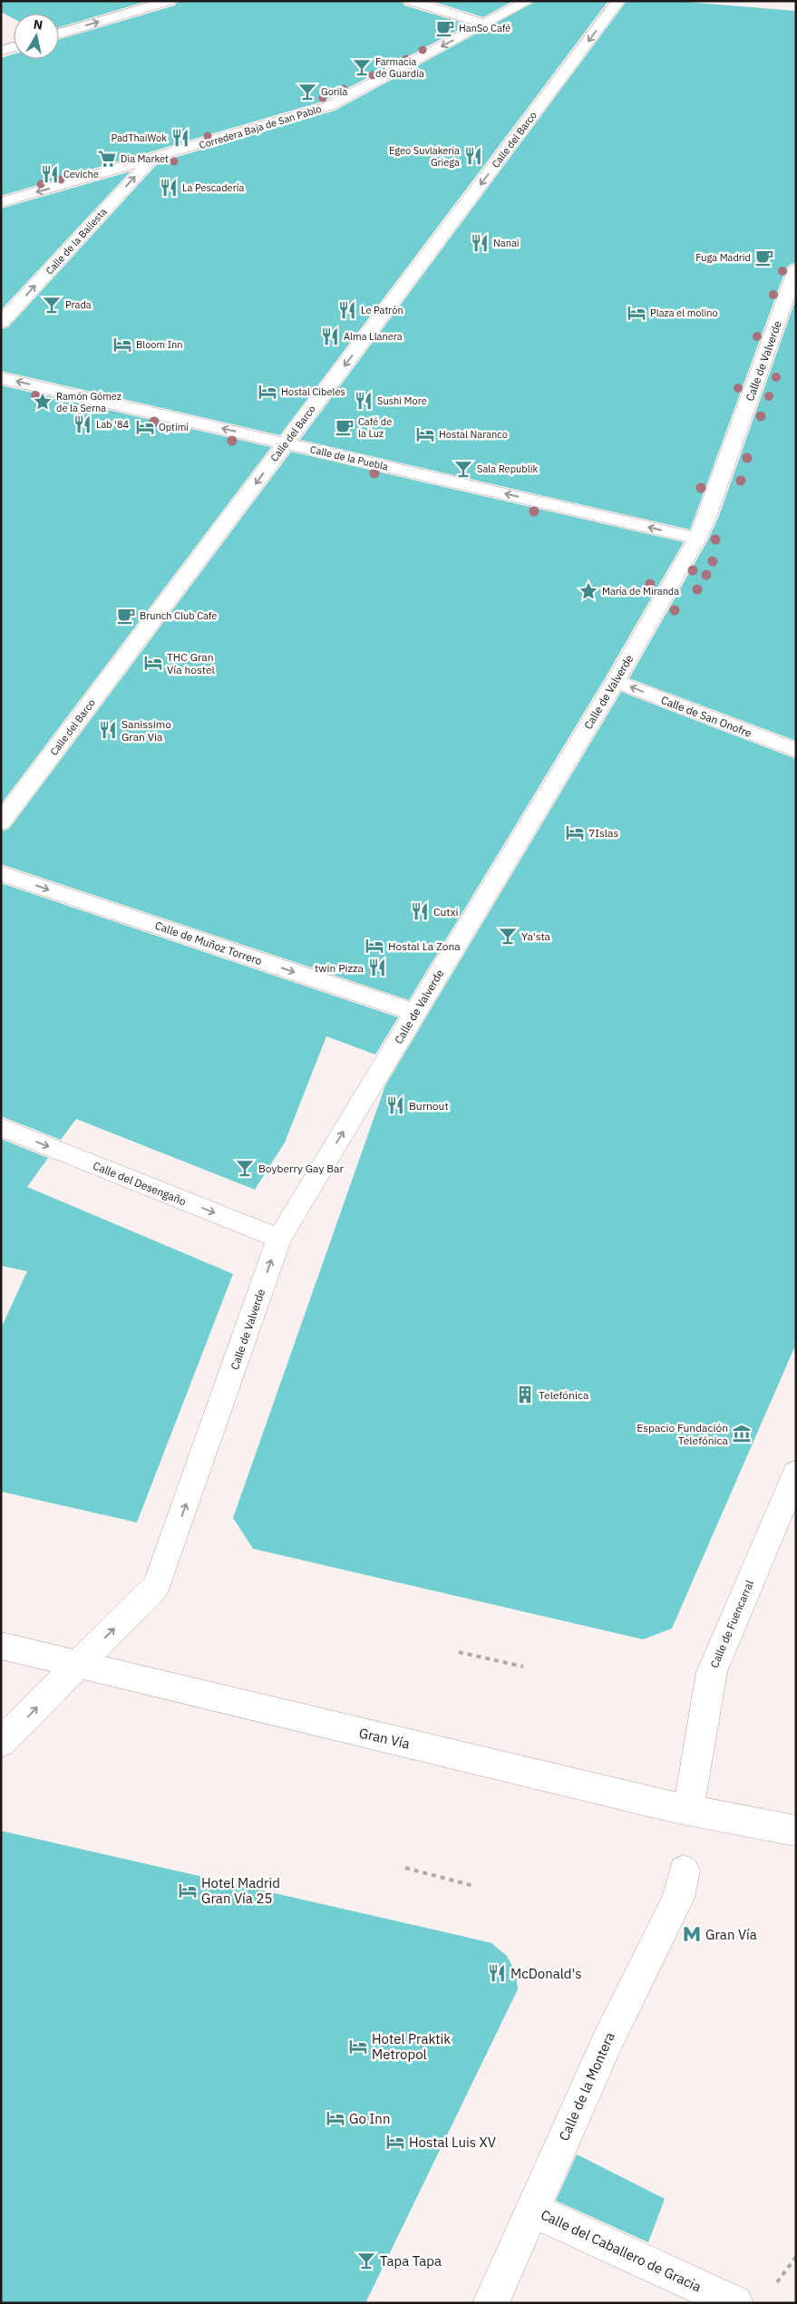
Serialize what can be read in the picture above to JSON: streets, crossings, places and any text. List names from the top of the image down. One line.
{"streets":{"street":["Corredera Baja de San Pablo","Calle del Barco","Calle de la Ballesta","Calle de Valverde","Calle de la Puebla","Calle de San Onofre","Calle de Muñoz Torrero","Calle del Desengaño","Calle de Fuencarral","Gran Vía","Calle de la Montera","Calle del Caballero de Gracia"]},"crossings":[["Corredera Baja de San Pablo","Calle de la Ballesta"],["Calle del Barco","Calle de la Puebla"],["Calle de Valverde","Calle de la Puebla"],["Calle de Valverde","Calle de San Onofre"],["Calle de Valverde","Calle de Muñoz Torrero"],["Calle de Valverde","Calle del Desengaño"],["Calle de Valverde","Gran Vía"],["Calle de Fuencarral","Gran Vía"],["Calle de la Montera","Calle del Caballero de Gracia"]],"one_way":["Corredera Baja de San Pablo","Calle del Barco","Calle de la Ballesta","Calle de Valverde","Calle de la Puebla","Calle de San Onofre","Calle de Muñoz Torrero","Calle del Desengaño"],"places":{"cafe":["HanSo Café","Fuga Madrid","Café de la Luz","Brunch Club Cafe"],"bar":["Farmacia de Guardia","Gorila","Prada","Sala Republik","Ya'sta","Boyberry Gay Bar","Tapa Tapa"],"restaurant":["PadThaiWok","Egeo Suvlakeria Griega","Ceviche","La Pescadería","Nanai","Le Patrón","Alma Llanera","Sushi More","Lab '84","Sanissimo Gran Via","Cutxi","twin Pizza","Burnout","McDonald's"],"supermarket":["Dia Market"],"hotel":["Plaza el molino","Bloom Inn","Hostal Cibeles","Optimi","Hostal Naranco","THC Gran Vía hostel","7Islas","Hostal La Zona","Hotel Madrid Gran Vía 25","Hotel Praktik Metropol","Go Inn","Hostal Luis XV"],"place":["Ramón Gómez de la Serna","María de Miranda"],"building":["Telefónica"],"museum":["Espacio Fundación Telefónica"],"metro station":["Gran Vía"]},"north":"top"}
